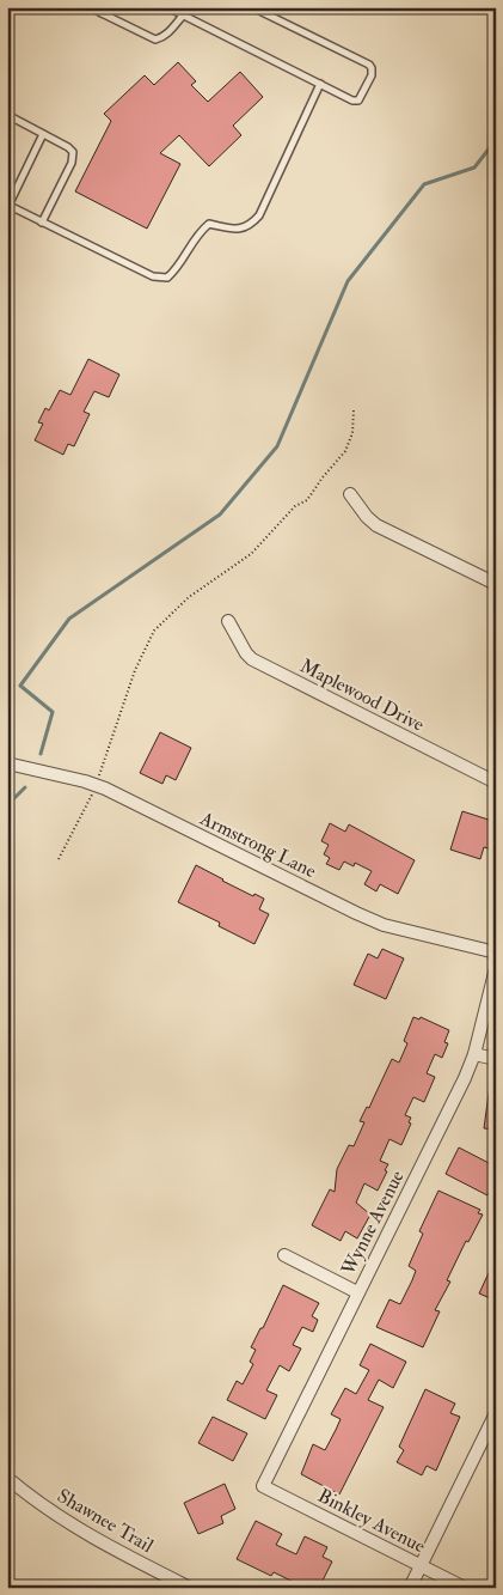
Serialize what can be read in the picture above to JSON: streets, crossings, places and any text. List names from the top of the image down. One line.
{"streets":{"street":["Maplewood Drive","Armstrong Lane","Wynne Avenue","Shawnee Trail","Binkley Avenue"]},"crossings":[["Wynne Avenue","Binkley Avenue"]]}
